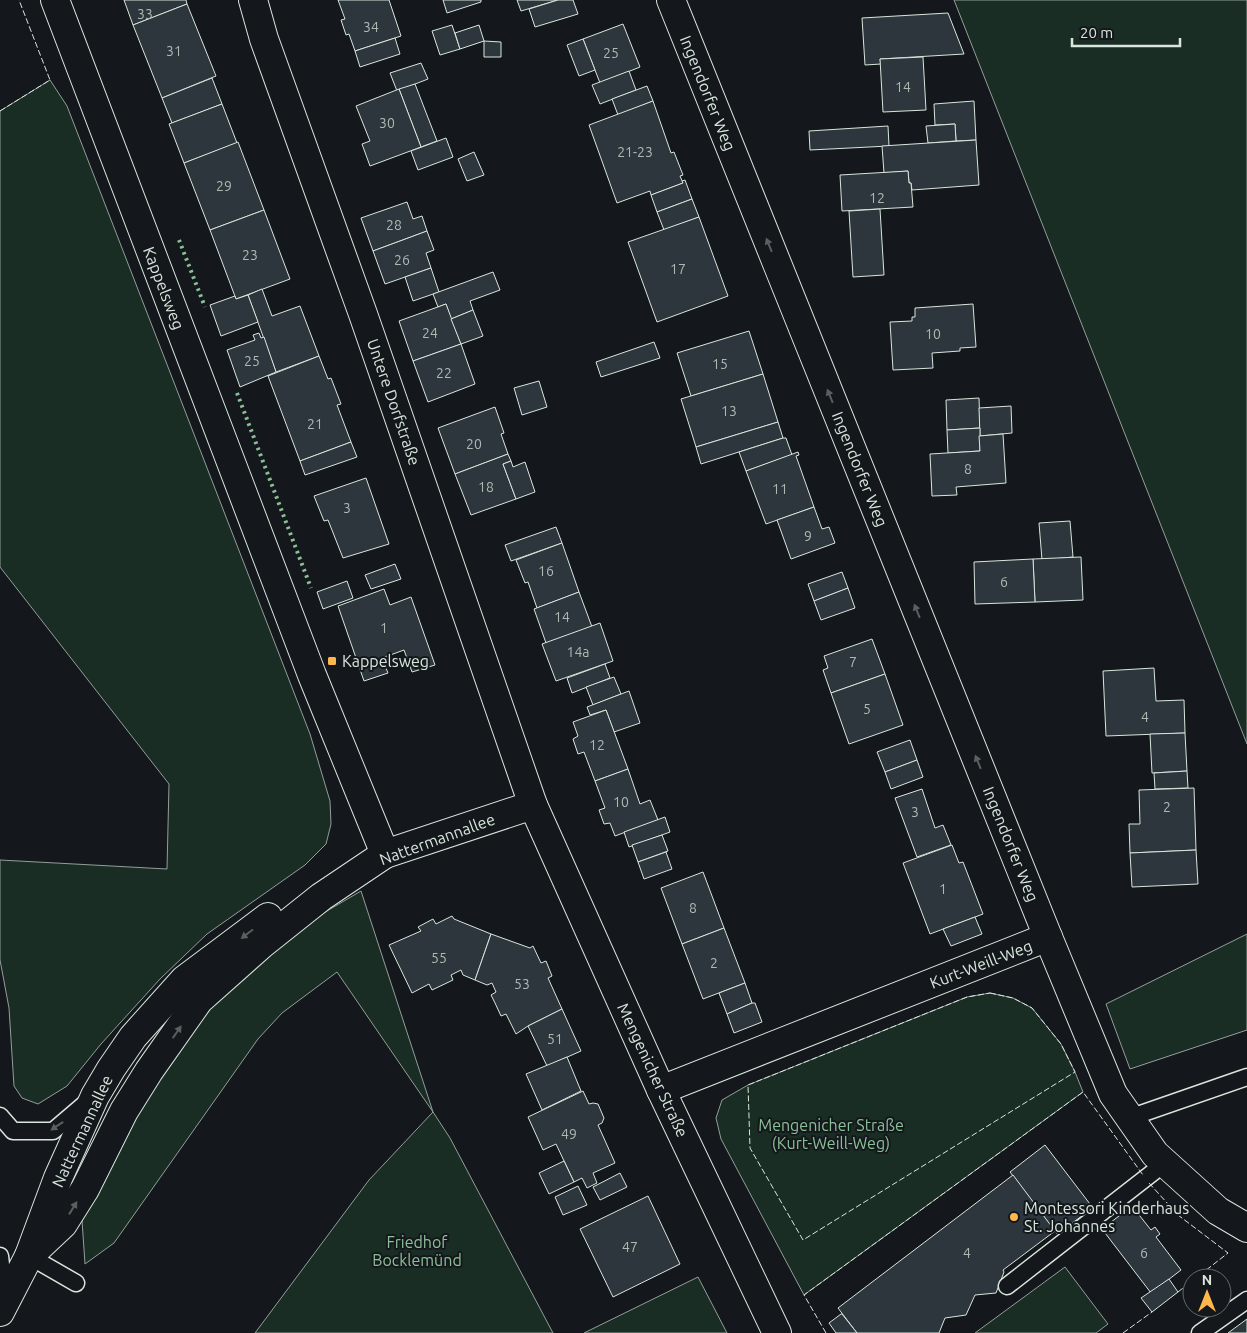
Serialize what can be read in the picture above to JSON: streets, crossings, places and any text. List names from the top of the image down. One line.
{"streets":{"street":["Ingendorfer Weg","Kappelsweg","Untere Dorfstraße","Nattermannallee","Kurt-Weill-Weg","Mengenicher Straße"]},"crossings":[["Ingendorfer Weg","Kurt-Weill-Weg"],["Kappelsweg","Nattermannallee"],["Untere Dorfstraße","Nattermannallee"],["Untere Dorfstraße","Mengenicher Straße"],["Nattermannallee","Mengenicher Straße"],["Kurt-Weill-Weg","Mengenicher Straße"]],"one_way":["Ingendorfer Weg"],"parks":["Mengenicher Straße (Kurt-Weill-Weg)","Friedhof Bocklemünd"],"places":{"transit":["Kappelsweg"],"other":["Montessori Kinderhaus St. Johannes"]},"house_numbers":["33","34","31","25","14","30","21-23","29","12","28","23","26","17","24","10","25","15","22","13","21","20","8","18","11","3","9","16","6","14","1","14a","7","5","4","12","10","2","3","1","8","55","2","53","51","49","47","4","6"],"scale_bar":"20 m","north":"top"}
